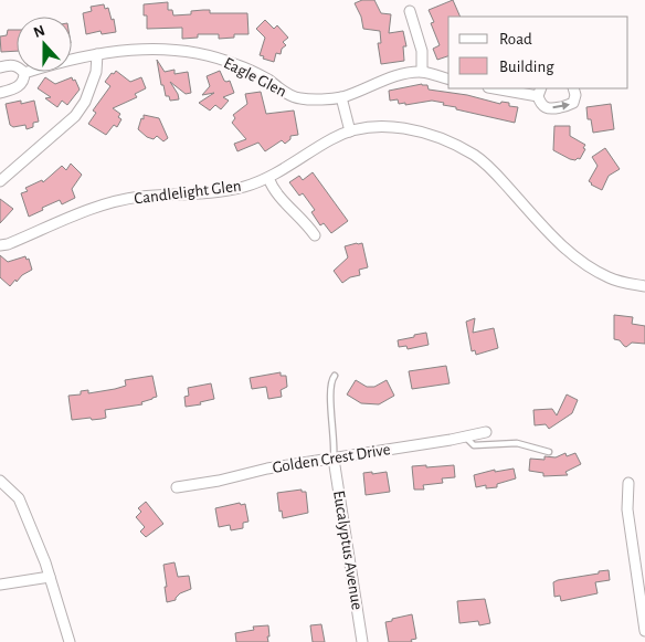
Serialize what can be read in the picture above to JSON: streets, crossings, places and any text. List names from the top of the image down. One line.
{"streets":{"street":["Eagle Glen","Candlelight Glen","Golden Crest Drive","Eucalyptus Avenue"]},"crossings":[["Golden Crest Drive","Eucalyptus Avenue"]],"legend":["Road","Building"],"north":"top"}
